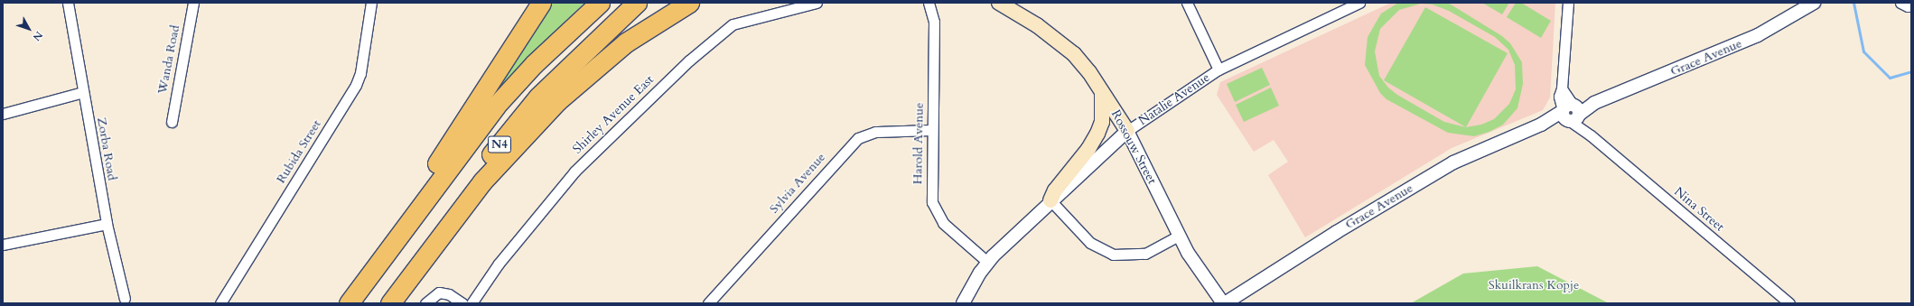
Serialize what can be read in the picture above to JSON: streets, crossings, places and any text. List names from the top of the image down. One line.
{"streets":{"highway":["N4"],"main road":["Rossouw Street"],"street":["Grace Avenue","Wanda Road","Natalie Avenue","Shirley Avenue East","Harold Avenue","Zorba Road","Rubida Street","Sylvia Avenue","Nina Street"]},"crossings":[["Grace Avenue","Rossouw Street"],["Grace Avenue","Nina Street"],["Natalie Avenue","Harold Avenue"],["Natalie Avenue","Rossouw Street"],["Harold Avenue","Sylvia Avenue"]],"parks":["Skuilkrans Kopje"],"north":"bottom right"}
